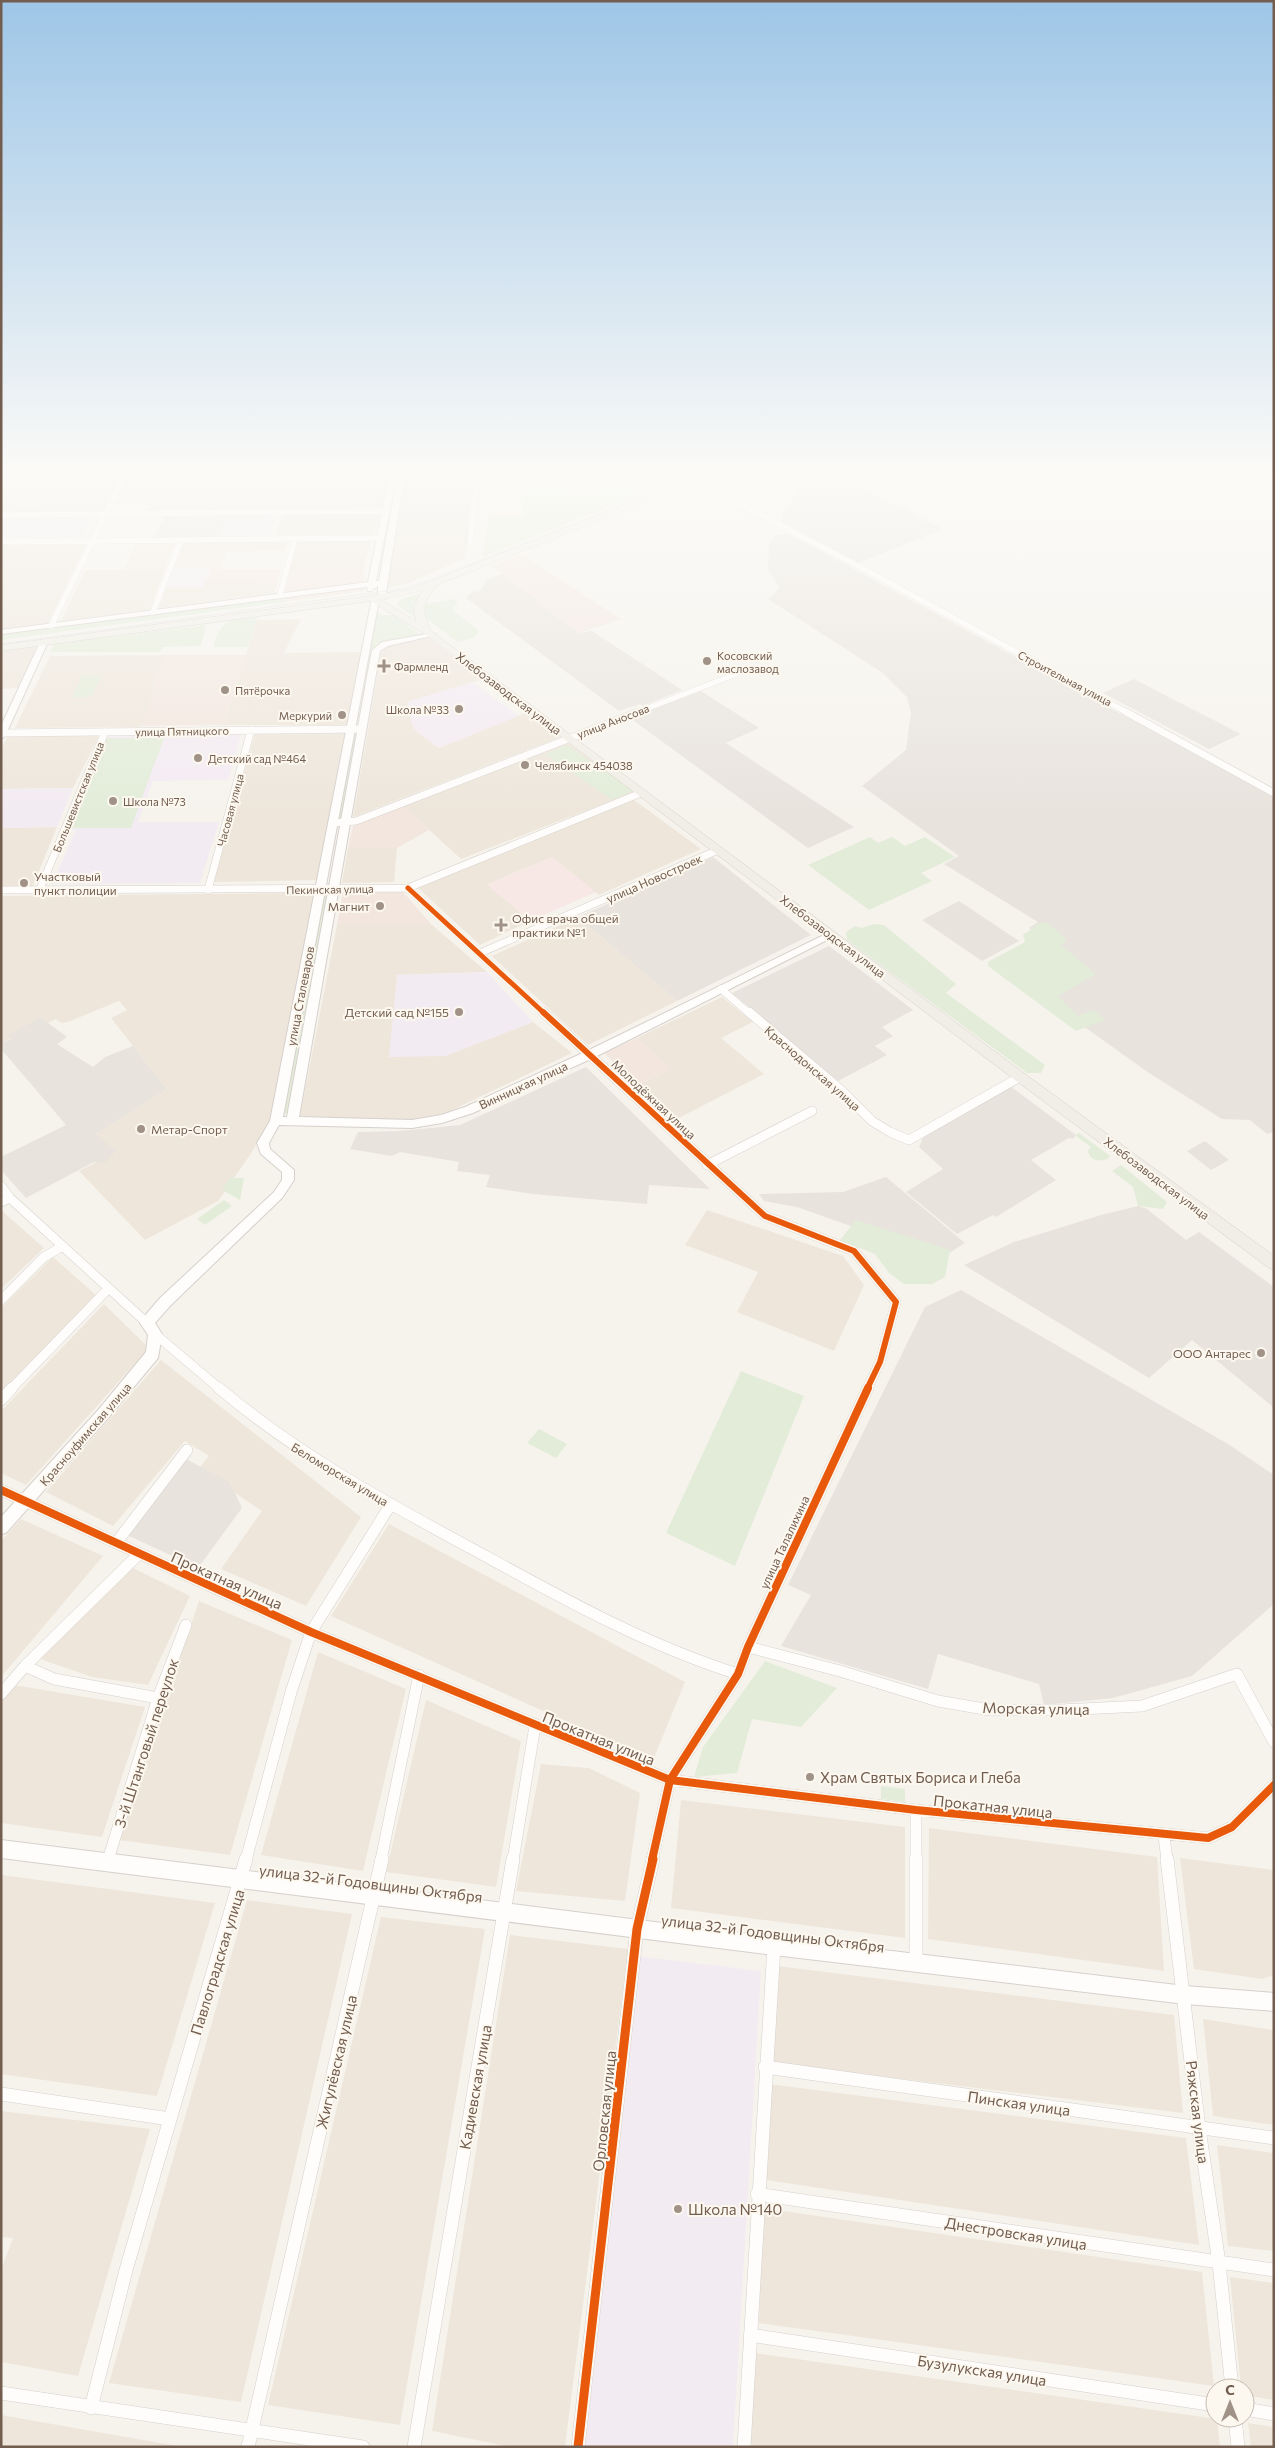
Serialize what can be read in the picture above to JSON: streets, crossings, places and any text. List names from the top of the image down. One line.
{"streets":{"main road":["Хлебозаводская улица"],"street":["Строительная улица","улица Аносова","улица Пятницкого","Большевистская улица","Часовая улица","улица Новостроек","Пекинская улица","улица Сталеваров","Краснодонская улица","Винницкая улица","Молодёжная улица","Красноуфимская улица","Беломорская улица","улица Талалихина","Прокатная улица","Морская улица","3-й Штанговый переулок","улица 32-й Годовщины Октября","Павлоградская улица","Жигулёвская улица","Кадиевская улица","Пинская улица","Орловская улица","Ряжская улица","Днестровская улица","Бузулукская улица"]},"crossings":[["Хлебозаводская улица","улица Аносова"],["Хлебозаводская улица","улица Новостроек"],["Хлебозаводская улица","Пекинская улица"],["Хлебозаводская улица","улица Сталеваров"],["Хлебозаводская улица","Краснодонская улица"],["Хлебозаводская улица","Винницкая улица"],["улица Аносова","улица Сталеваров"],["улица Пятницкого","Большевистская улица"],["улица Пятницкого","Часовая улица"],["улица Пятницкого","улица Сталеваров"],["Большевистская улица","Пекинская улица"],["Часовая улица","Пекинская улица"],["улица Новостроек","Молодёжная улица"],["Пекинская улица","улица Сталеваров"],["Пекинская улица","Молодёжная улица"],["улица Сталеваров","Винницкая улица"],["улица Сталеваров","Красноуфимская улица"],["улица Сталеваров","Беломорская улица"],["Краснодонская улица","Винницкая улица"],["Винницкая улица","Молодёжная улица"],["Молодёжная улица","улица Талалихина"],["Красноуфимская улица","Беломорская улица"],["Красноуфимская улица","Прокатная улица"],["Беломорская улица","улица Талалихина"],["Беломорская улица","Павлоградская улица"],["улица Талалихина","Прокатная улица"],["улица Талалихина","Морская улица"],["улица Талалихина","Орловская улица"],["Прокатная улица","Павлоградская улица"],["Прокатная улица","Жигулёвская улица"],["Прокатная улица","Кадиевская улица"],["Прокатная улица","Орловская улица"],["Прокатная улица","Ряжская улица"],["3-й Штанговый переулок","улица 32-й Годовщины Октября"],["улица 32-й Годовщины Октября","Павлоградская улица"],["улица 32-й Годовщины Октября","Жигулёвская улица"],["улица 32-й Годовщины Октября","Кадиевская улица"],["улица 32-й Годовщины Октября","Орловская улица"],["улица 32-й Годовщины Октября","Ряжская улица"],["Пинская улица","Ряжская улица"],["Ряжская улица","Днестровская улица"]],"places":{"other":["Косовский маслозавод","Пятёрочка","Школа №33","Меркурий","Детский сад №464","Челябинск 454038","Школа №73","Участковый пункт полиции","Магнит","Детский сад №155","Метар-Спорт","ООО Антарес","Храм Святых Бориса и Глеба","Школа №140"],"health":["Фармленд","Офис врача общей практики №1"]},"north":"top"}
